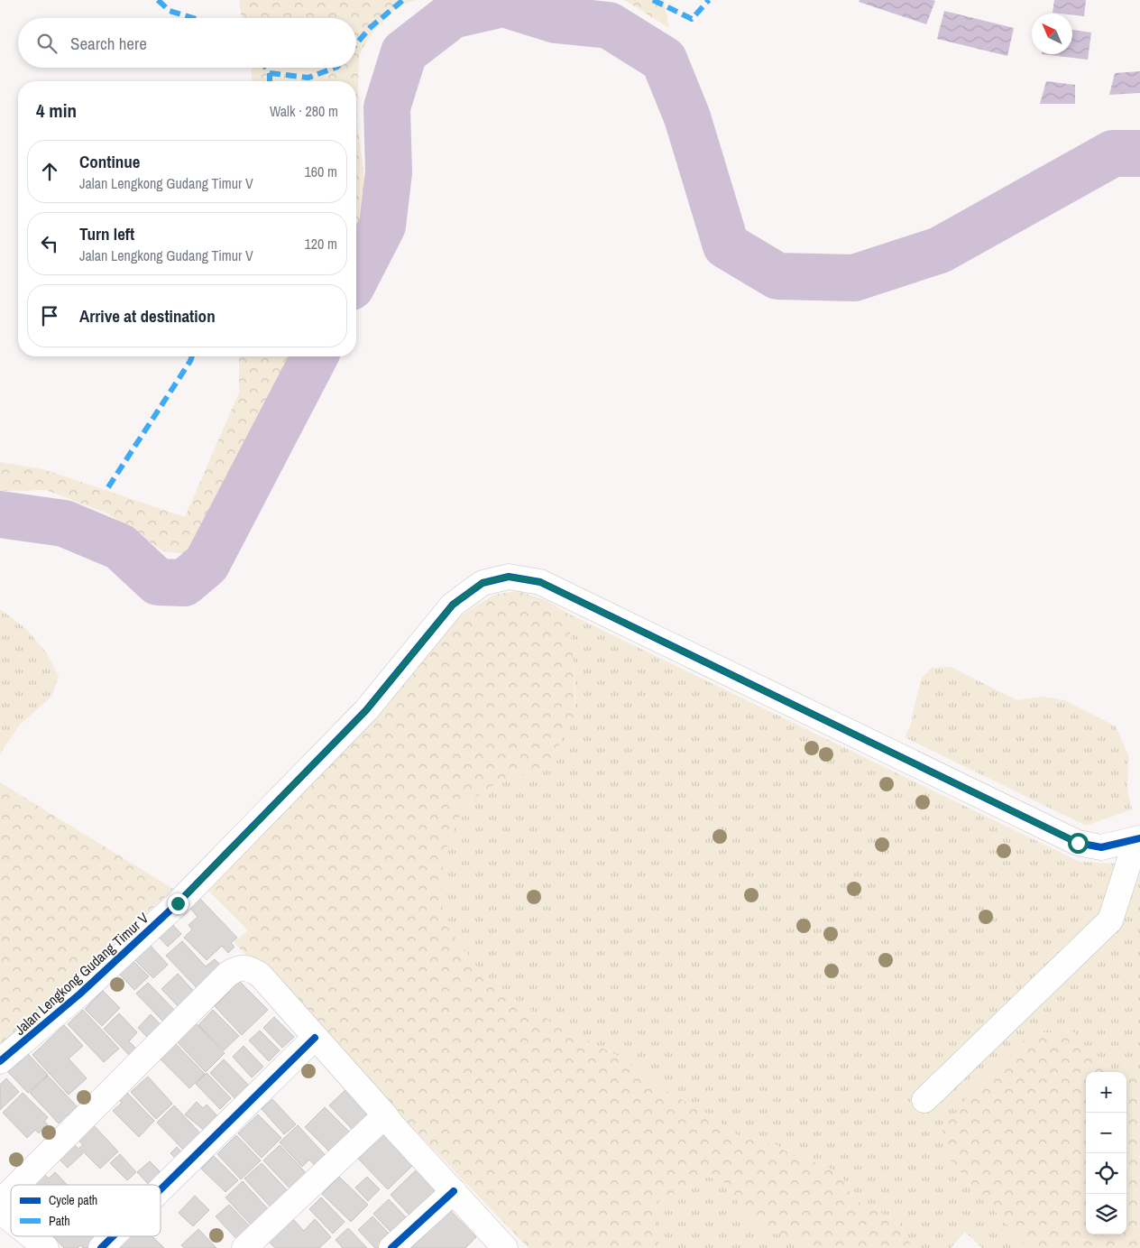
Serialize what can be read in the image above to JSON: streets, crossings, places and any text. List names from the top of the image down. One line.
{"streets":{"street":["Jalan Lengkong Gudang Timur V"]},"legend":["Cycle path","Path"],"north":"top left","page":{"search":"Search here","heading":["4 min","Walk · 280 m"],"list":[["Continue","Jalan Lengkong Gudang Timur V","160 m"],["Turn left","Jalan Lengkong Gudang Timur V","120 m"],"Arrive at destination"],"map_buttons":["+","−"]}}
